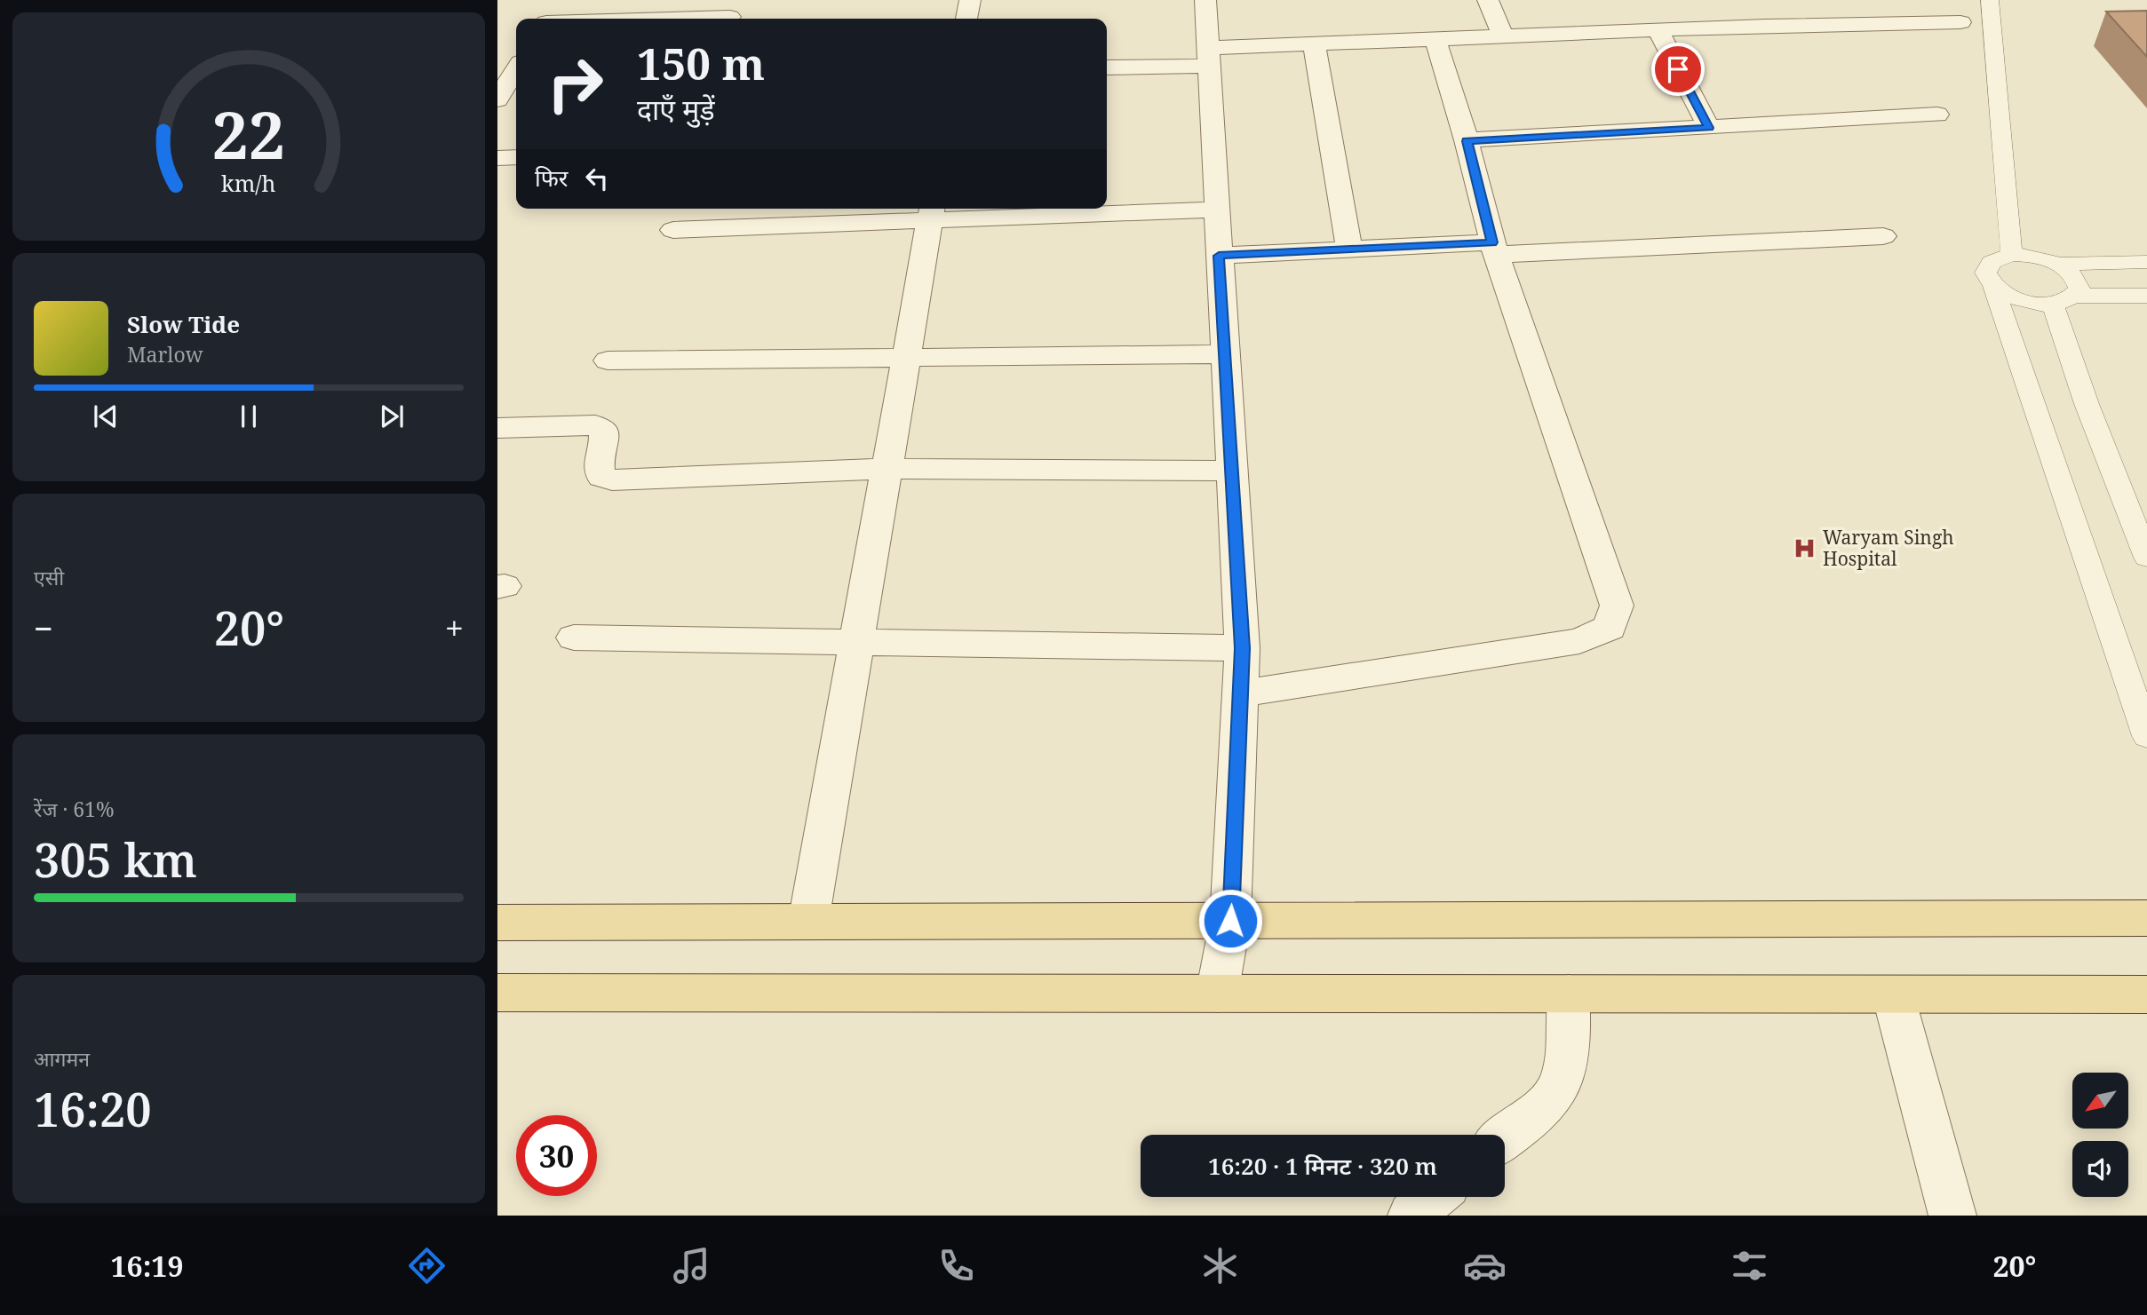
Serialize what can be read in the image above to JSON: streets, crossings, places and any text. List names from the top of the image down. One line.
{"places":{"hospital":["Waryam Singh Hospital"]},"north":"bottom left","page":{"turn":["150 m","दाएँ मुड़ें"],"then":"फिर","song":["Slow Tide","Marlow"],"tile":["एसी",["रेंज · 61%","305 km"],["आगमन","16:20"]],"heat":["−","20°","+"],"limit":"30","trip":"16:20 · 1 मिनट · 320 m","tabs":["16:19","20°"],"gauge":["22","km/h"]}}
